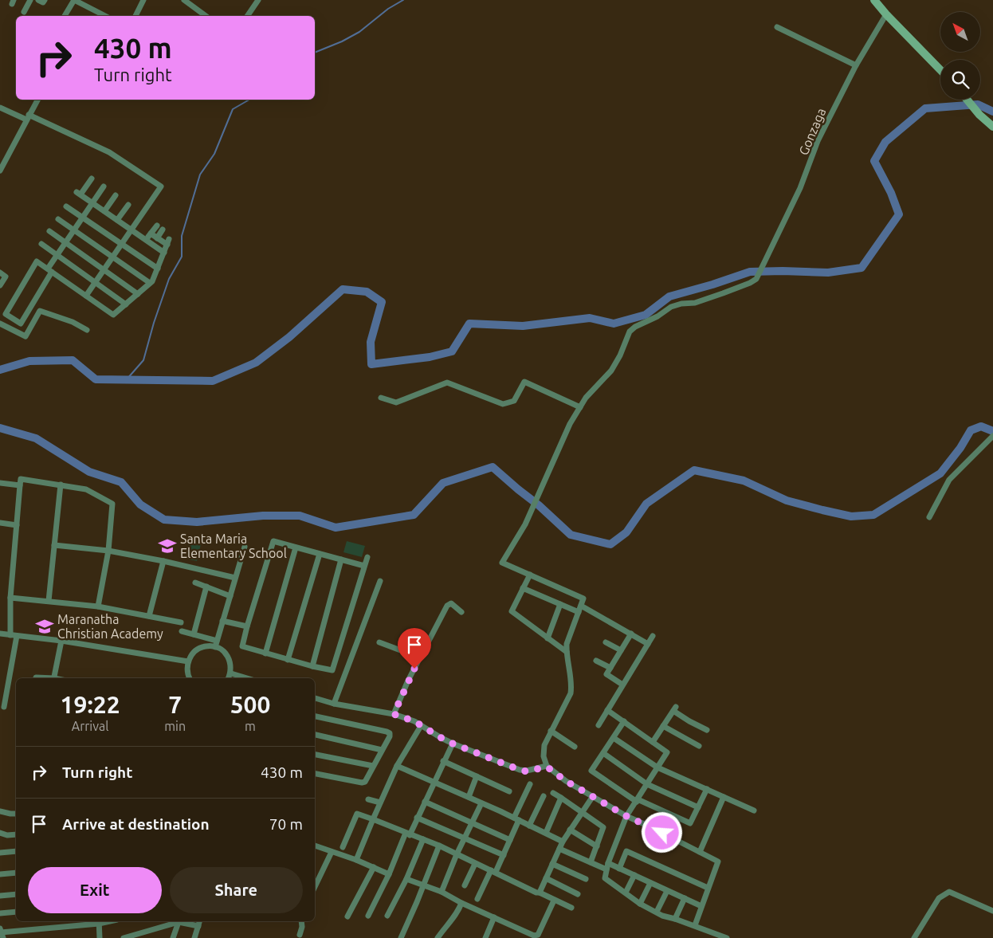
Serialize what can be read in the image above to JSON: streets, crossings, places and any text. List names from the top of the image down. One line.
{"streets":{"street":["Gonzaga"]},"places":{"school or university":["Santa Maria Elementary School","Maranatha Christian Academy"]},"north":"top left","page":{"turn":["430 m","Turn right"],"eta":["19:22","Arrival","7","min","500","m"],"list":[{"name":"Turn right","value":"430 m"},{"name":"Arrive at destination","value":"70 m"}],"buttons":["Exit","Share"]}}
